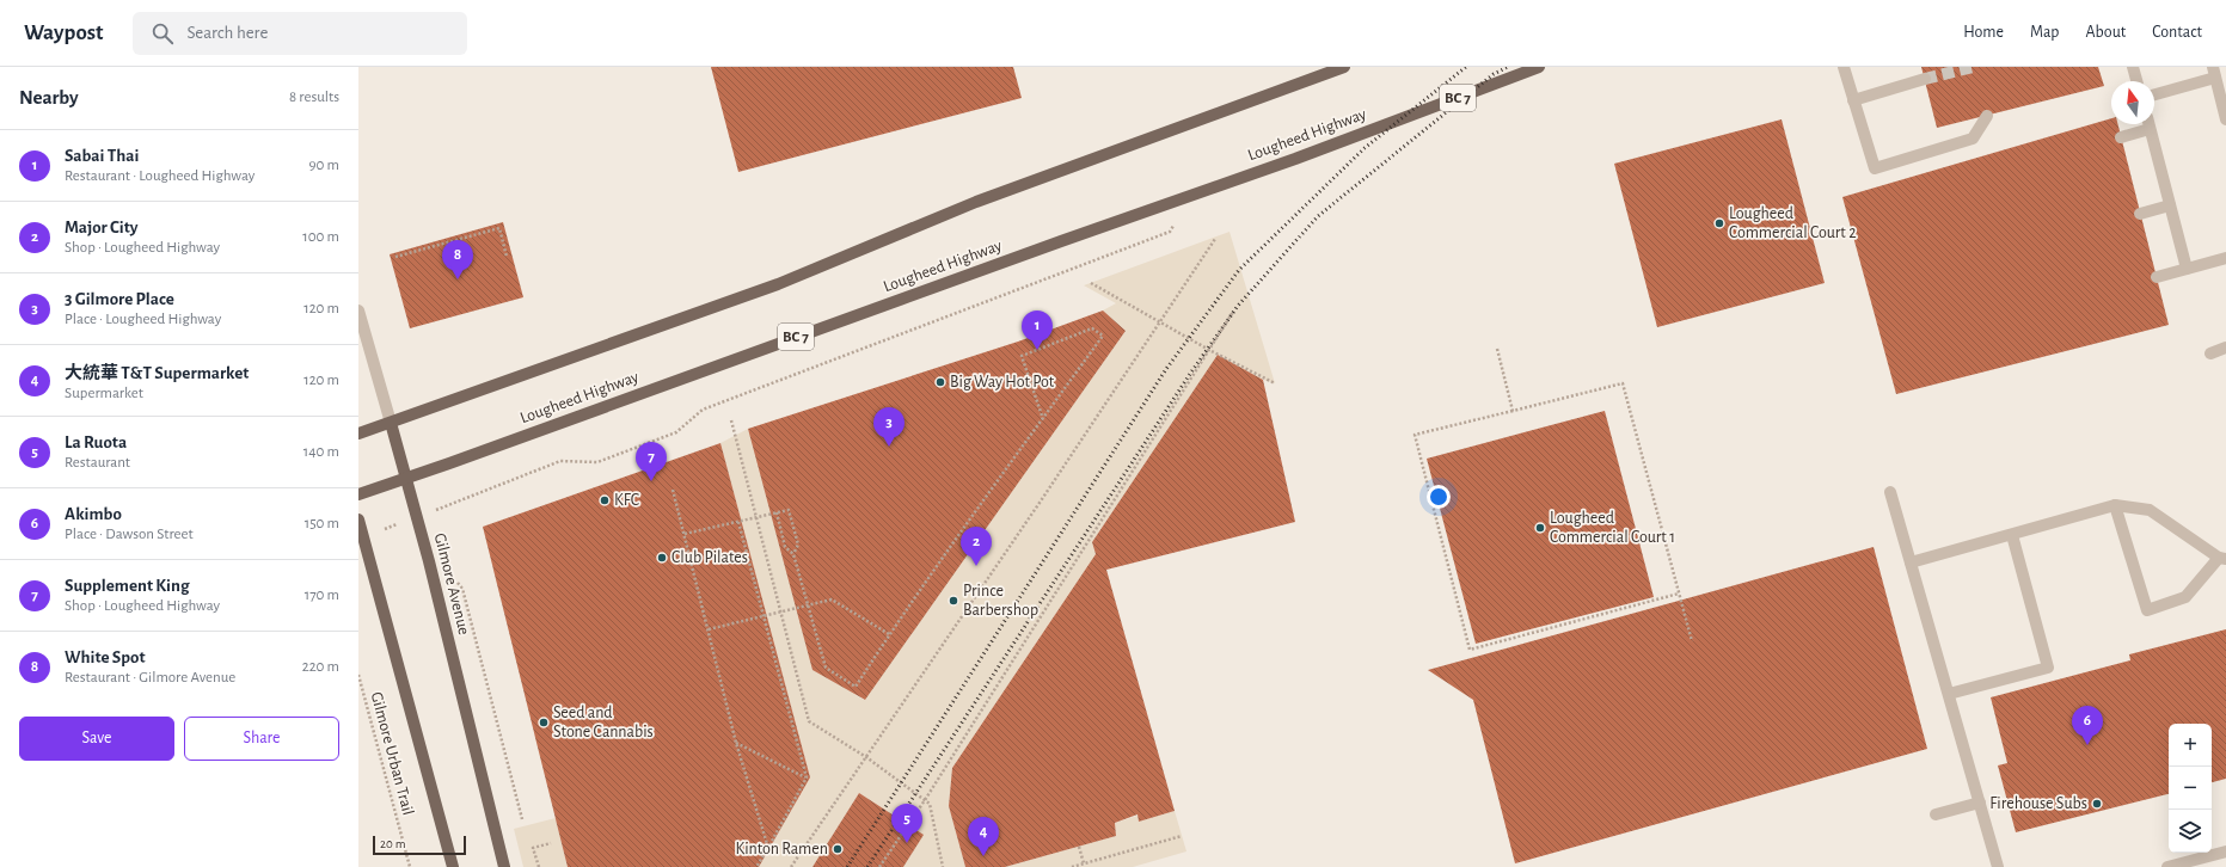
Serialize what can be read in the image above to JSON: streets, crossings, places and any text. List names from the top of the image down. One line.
{"streets":{"main road":["BC 7","Lougheed Highway","Gilmore Avenue"],"path":["Gilmore Urban Trail"]},"crossings":[["Lougheed Highway","Gilmore Avenue"]],"places":["Lougheed Commercial Court 2","Big Way Hot Pot","KFC","Lougheed Commercial Court 1","Club Pilates","Prince Barbershop","Seed and Stone Cannabis","Firehouse Subs","Kinton Ramen"],"scale_bar":"20 m","north":"top","page":{"header":"Waypost","search":"Search here","nav":["Home","Map","About","Contact"],"heading":["Nearby","8 results"],"list":[{"mark":"1","name":"Sabai Thai","note":"Restaurant · Lougheed Highway","value":"90 m"},{"mark":"2","name":"Major City","note":"Shop · Lougheed Highway","value":"100 m"},{"mark":"3","name":"3 Gilmore Place","note":"Place · Lougheed Highway","value":"120 m"},{"mark":"4","name":"大統華 T&T Supermarket","note":"Supermarket","value":"120 m"},{"mark":"5","name":"La Ruota","note":"Restaurant","value":"140 m"},{"mark":"6","name":"Akimbo","note":"Place · Dawson Street","value":"150 m"},{"mark":"7","name":"Supplement King","note":"Shop · Lougheed Highway","value":"170 m"},{"mark":"8","name":"White Spot","note":"Restaurant · Gilmore Avenue","value":"220 m"}],"pins":["8","1","3","7","2","6","5","4"],"buttons":["Save","Share"],"map_buttons":["+","−"],"scale":"20 m"}}
